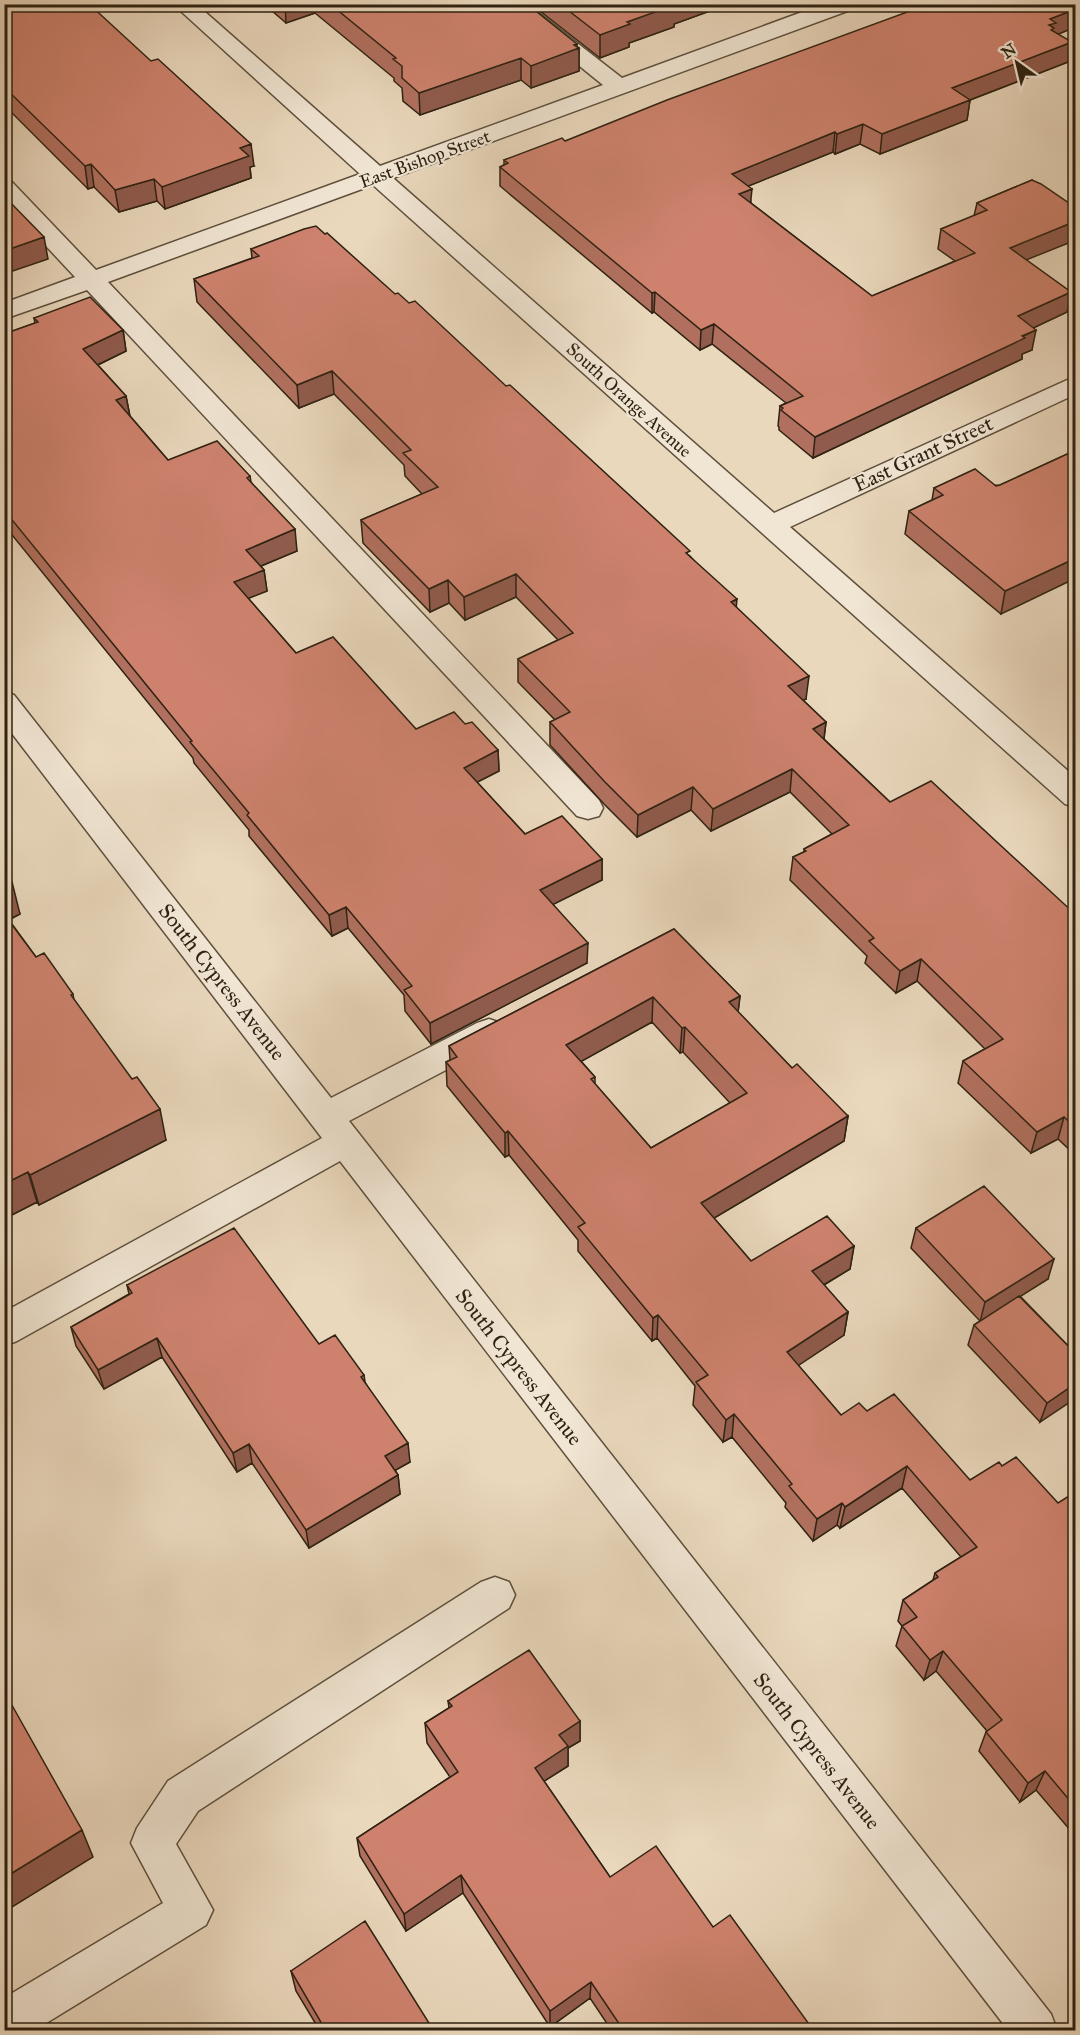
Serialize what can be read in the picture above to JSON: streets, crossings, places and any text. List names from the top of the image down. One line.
{"streets":{"street":["East Bishop Street","South Orange Avenue","East Grant Street","South Cypress Avenue"]},"crossings":[["East Bishop Street","South Orange Avenue"],["South Orange Avenue","East Grant Street"]],"north":"top left"}
